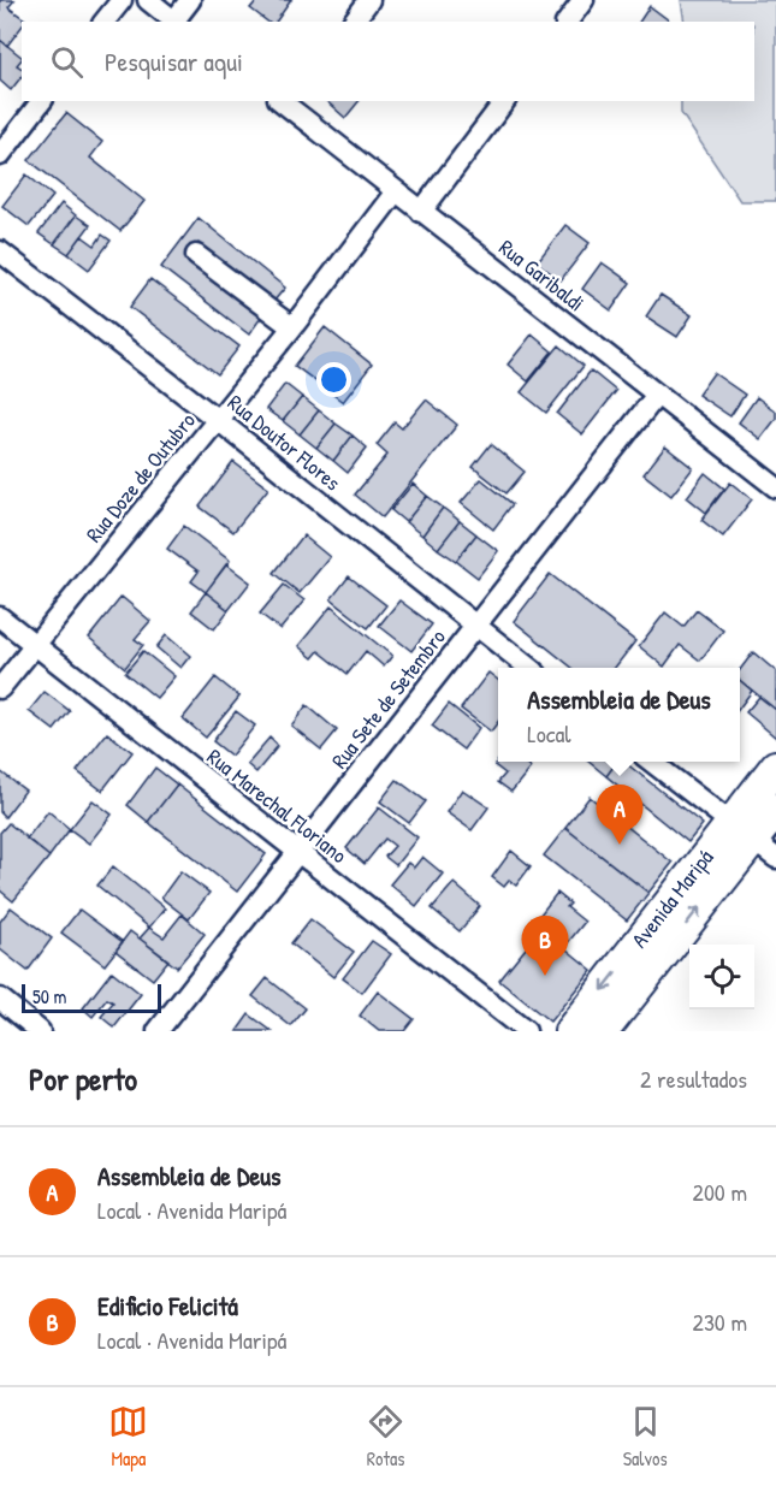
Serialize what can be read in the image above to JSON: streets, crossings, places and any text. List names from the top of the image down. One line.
{"streets":{"main road":["Avenida Maripá"],"street":["Rua Garibaldi","Rua Doutor Flores","Rua Doze de Outubro","Rua Sete de Setembro","Rua Marechal Floriano"]},"crossings":[["Rua Garibaldi","Rua Doze de Outubro"],["Rua Garibaldi","Rua Sete de Setembro"],["Rua Doutor Flores","Rua Doze de Outubro"],["Rua Doutor Flores","Rua Sete de Setembro"],["Rua Doze de Outubro","Rua Marechal Floriano"],["Rua Sete de Setembro","Rua Marechal Floriano"]],"scale_bar":"50 m","page":{"search":"Pesquisar aqui","popup":["Assembleia de Deus","Local"],"pins":["A","B"],"scale":"50 m","heading":["Por perto","2 resultados"],"list":[{"mark":"A","name":"Assembleia de Deus","note":"Local · Avenida Maripá","value":"200 m"},{"mark":"B","name":"Edificio Felicitá","note":"Local · Avenida Maripá","value":"230 m"}],"nav":["Mapa","Rotas","Salvos"]}}
